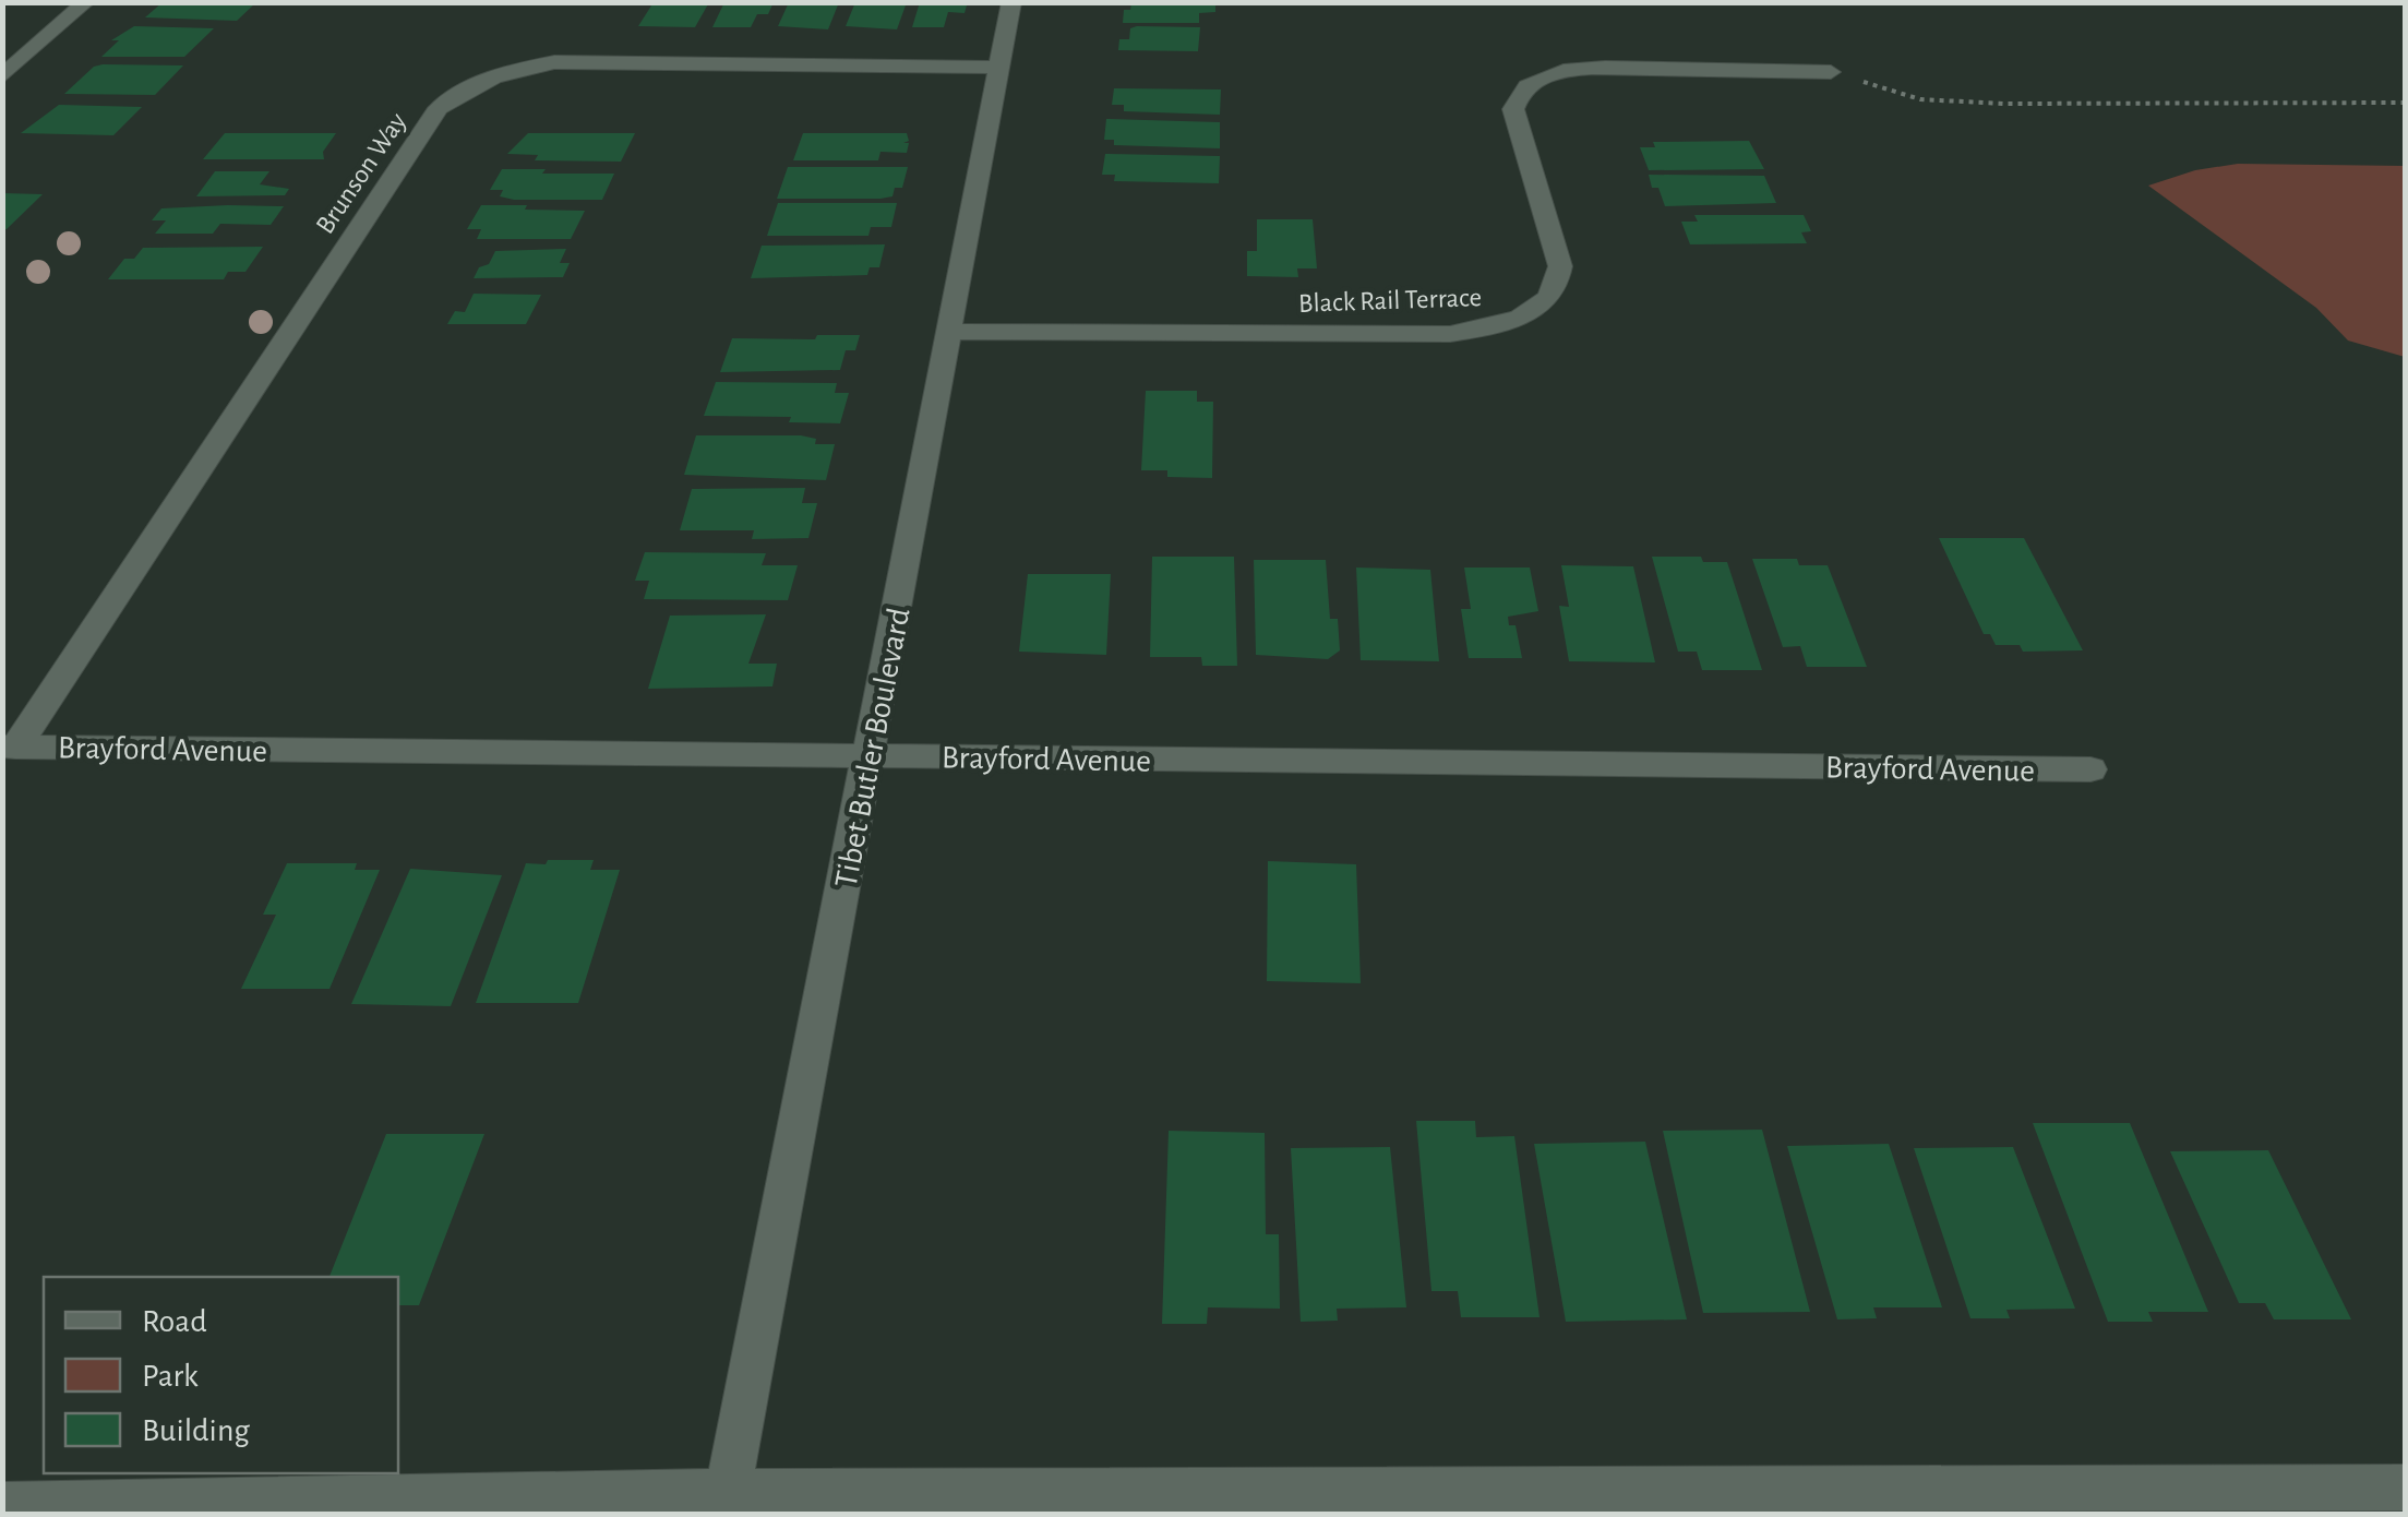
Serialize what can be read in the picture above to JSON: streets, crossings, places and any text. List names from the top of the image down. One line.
{"streets":{"street":["Brunson Way","Black Rail Terrace","Tibet Butler Boulevard","Brayford Avenue"]},"crossings":[["Brunson Way","Tibet Butler Boulevard"],["Brunson Way","Brayford Avenue"],["Black Rail Terrace","Tibet Butler Boulevard"],["Tibet Butler Boulevard","Brayford Avenue"]],"legend":["Road","Park","Building"]}
